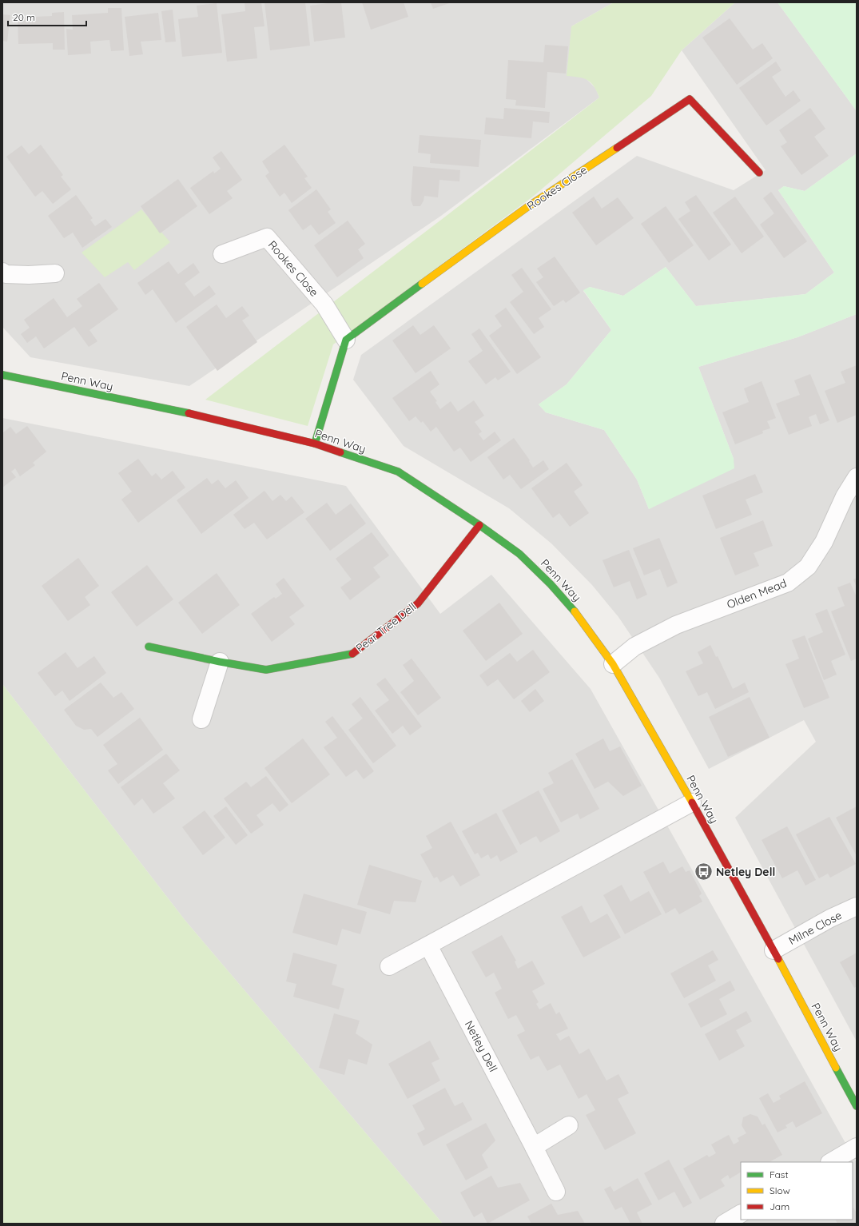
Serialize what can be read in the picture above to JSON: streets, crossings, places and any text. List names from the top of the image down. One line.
{"streets":{"street":["Rookes Close","Penn Way","Olden Mead","Pear Tree Dell","Milne Close","Netley Dell"]},"crossings":[["Penn Way","Olden Mead"],["Penn Way","Pear Tree Dell"],["Penn Way","Milne Close"]],"places":{"bus stop":["Netley Dell"]},"legend":["Fast","Slow","Jam"],"scale_bar":"20 m"}
